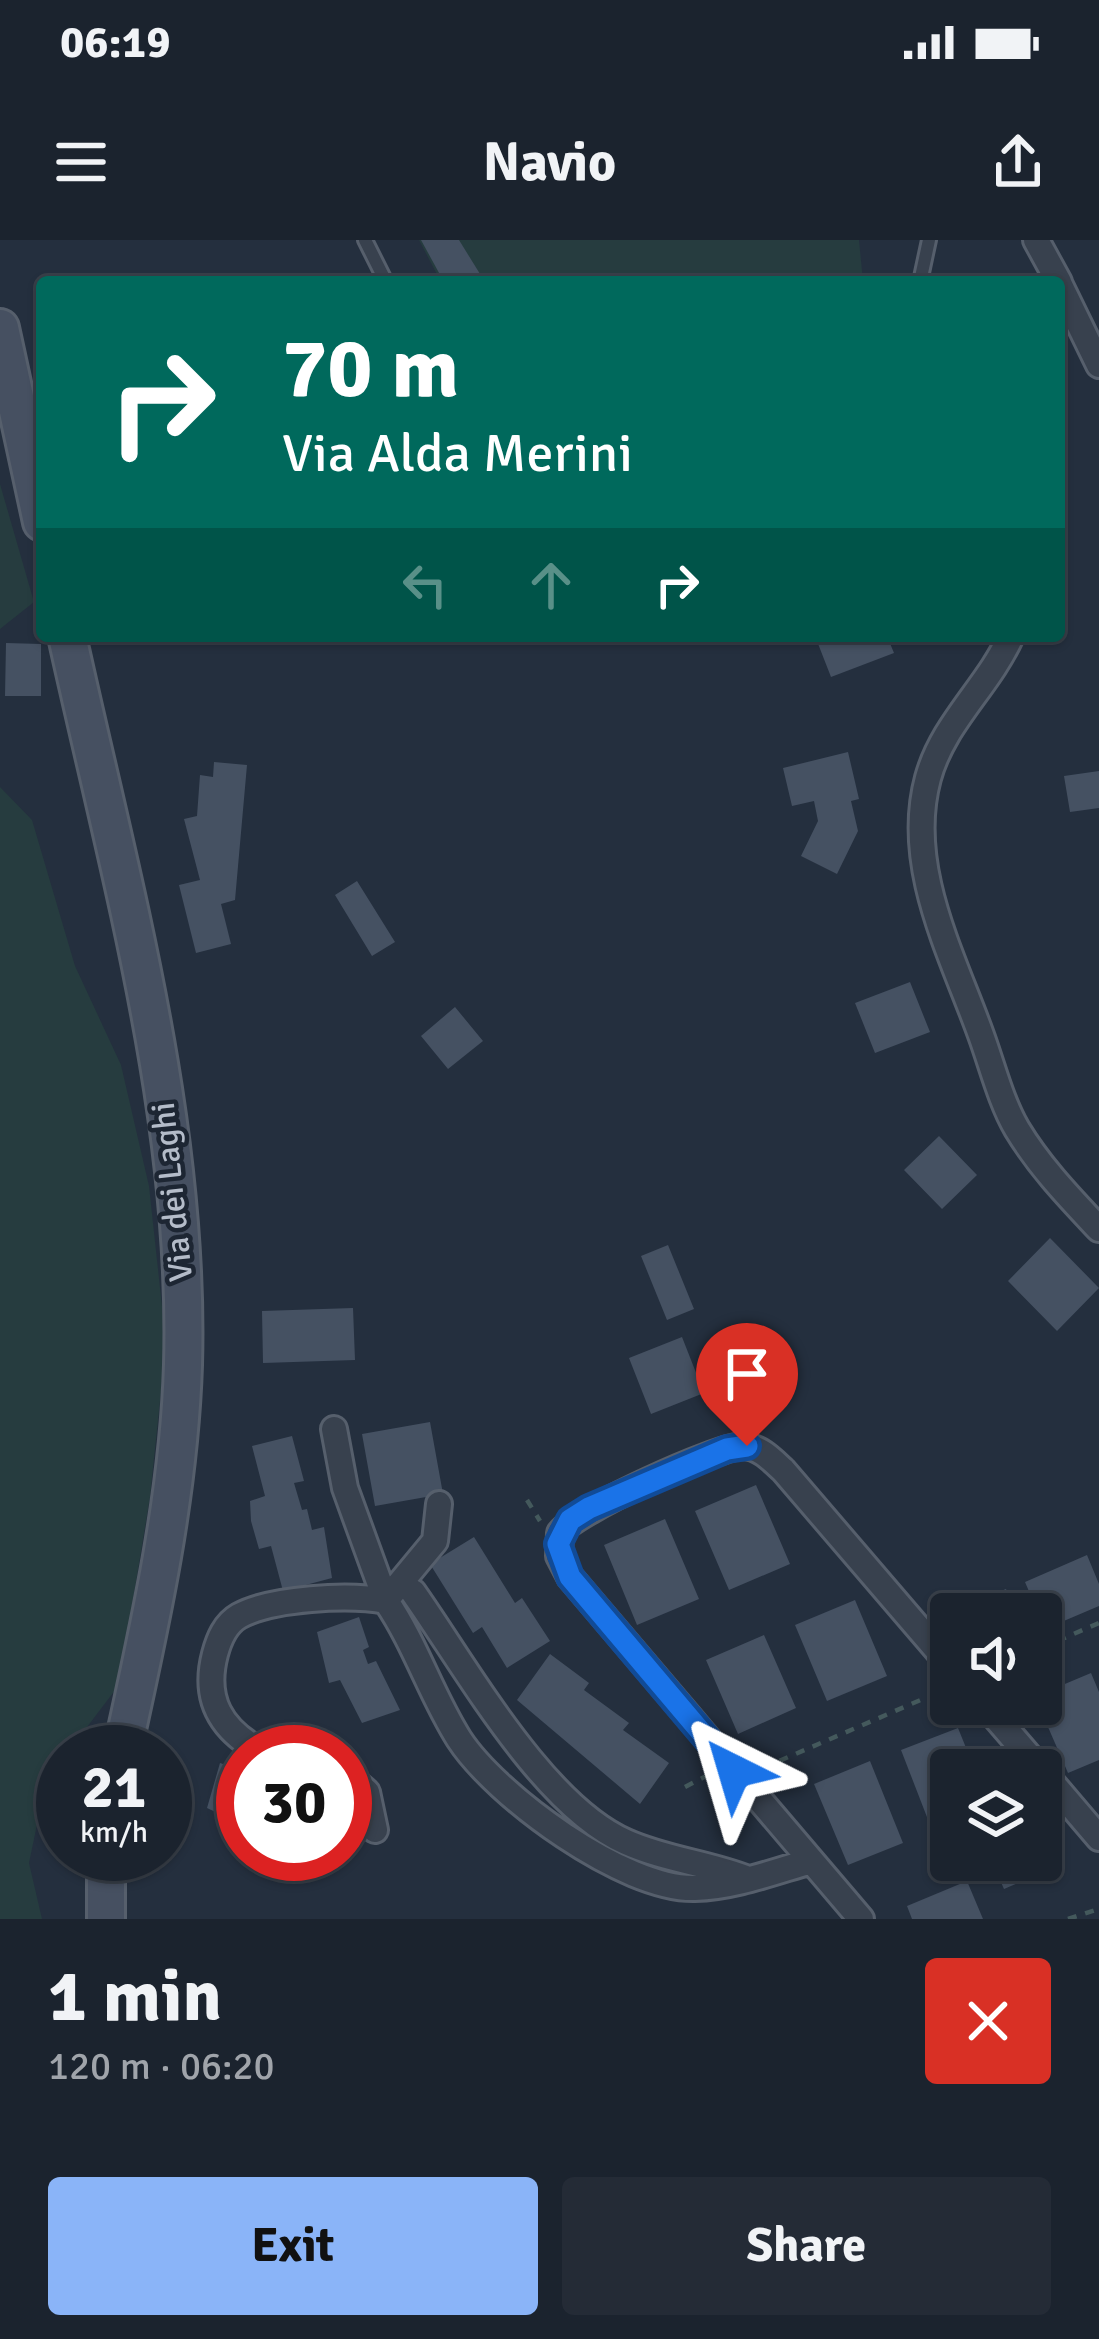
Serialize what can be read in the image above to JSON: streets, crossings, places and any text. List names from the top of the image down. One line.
{"streets":{"main road":["Via dei Laghi"]},"page":{"status":"06:19","header":"Navio","turn":["70 m","Via Alda Merini"],"speed":"21 km/h","limit":"30","heading":["1 min","120 m · 06:20"],"buttons":["Exit","Share"]}}
